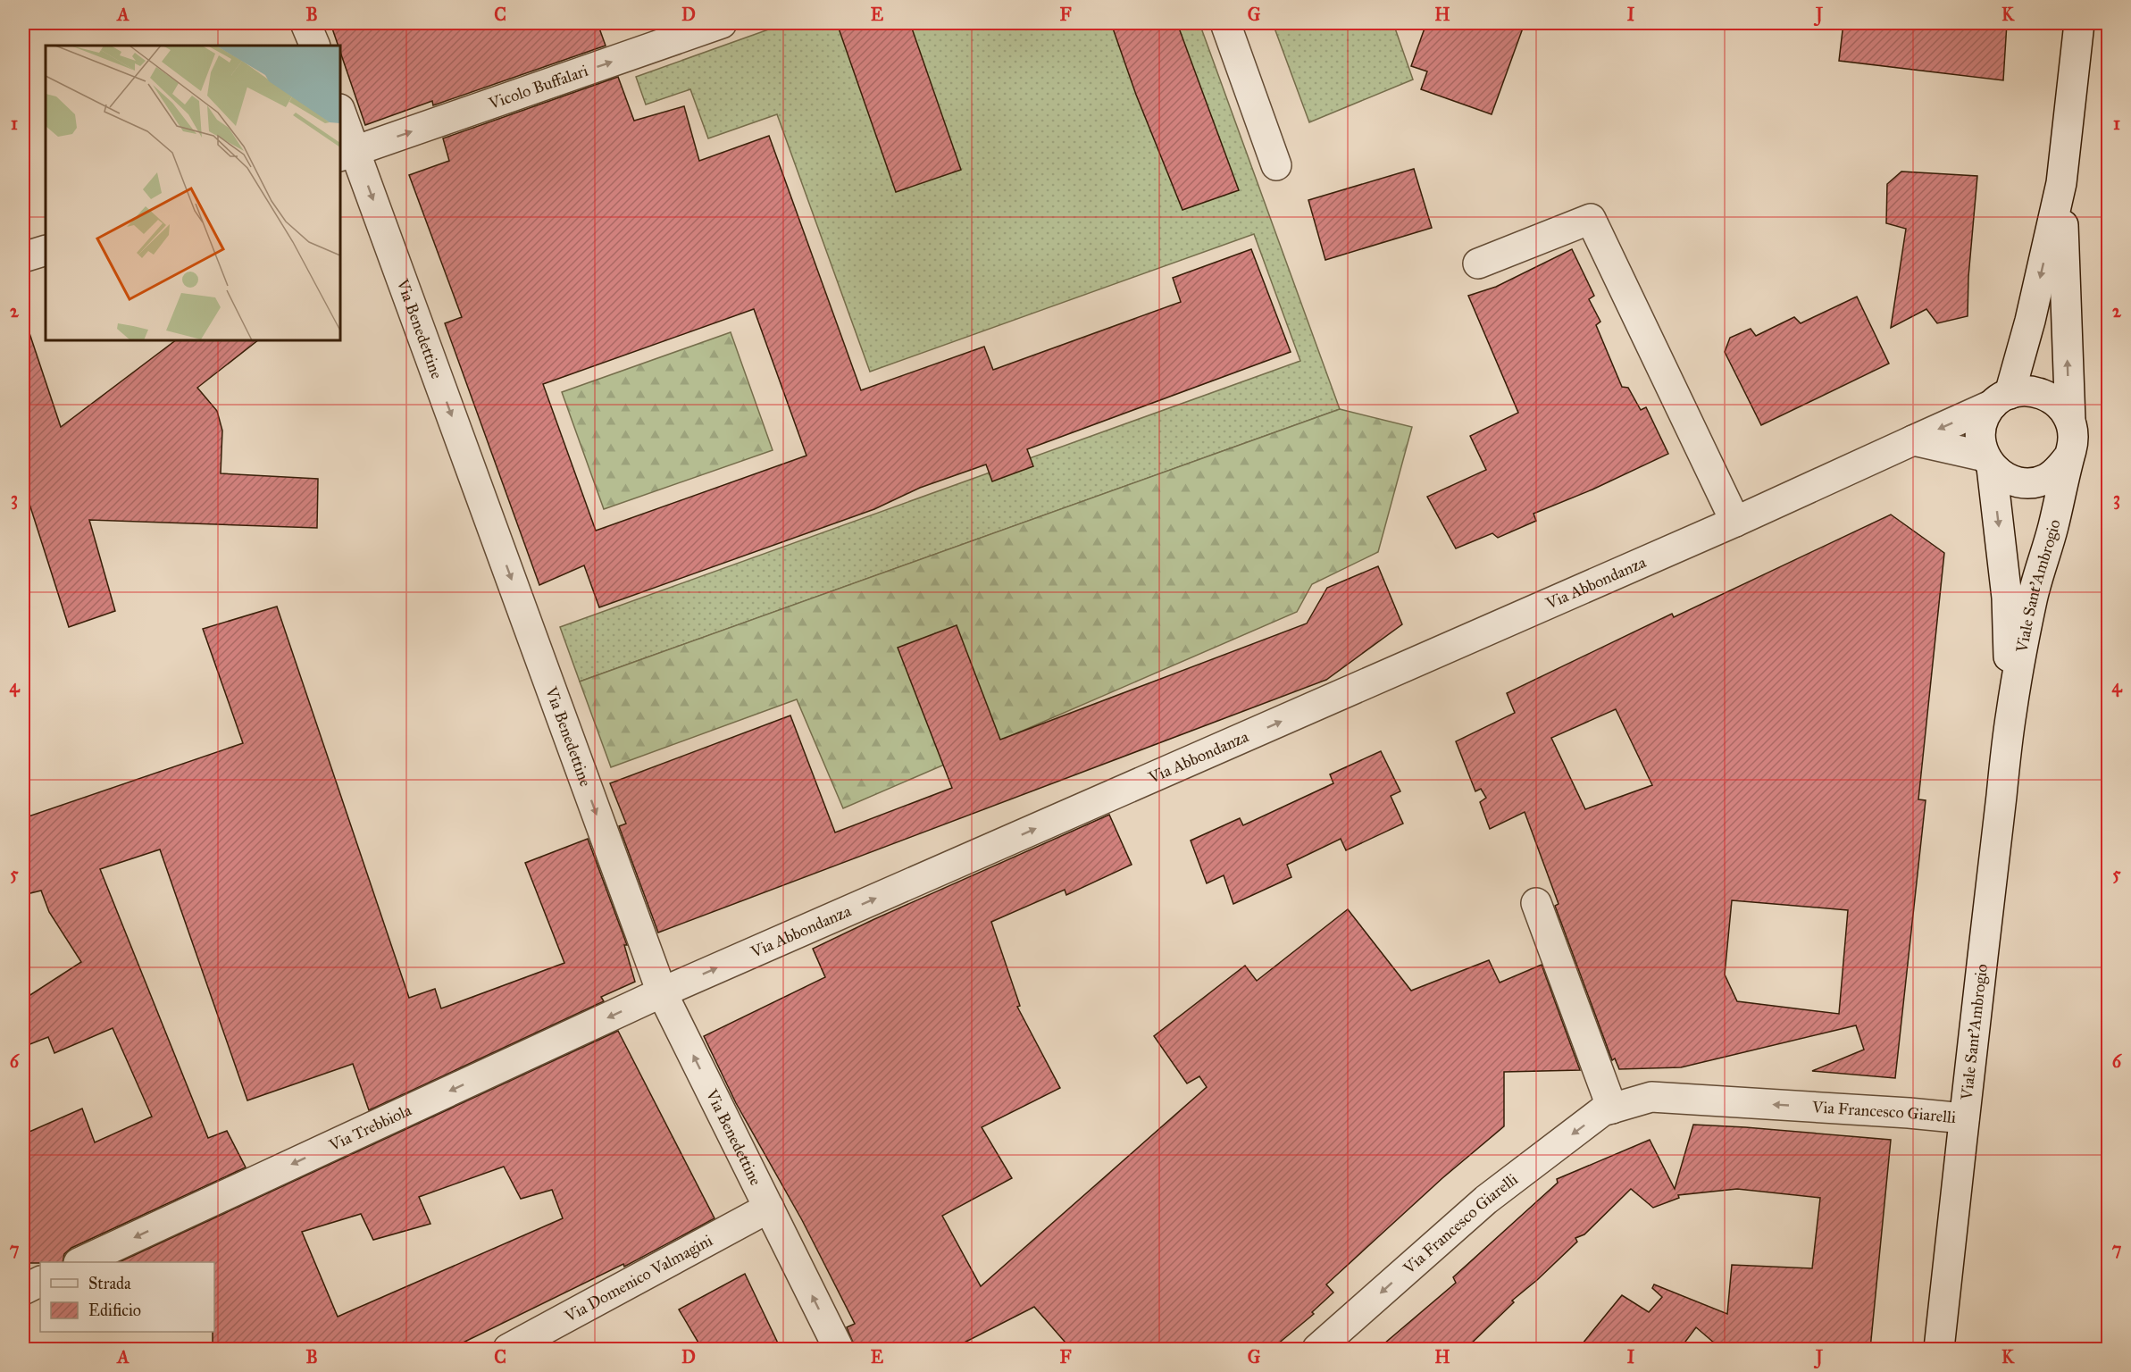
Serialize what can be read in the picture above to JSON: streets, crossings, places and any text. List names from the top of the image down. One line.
{"streets":{"street":["Vicolo Buffalari","Via Benedettine","Via Abbondanza","Viale Sant'Ambrogio","Via Francesco Giarelli","Via Trebbiola","Via Domenico Valmagini"]},"crossings":[["Vicolo Buffalari","Via Benedettine"],["Via Benedettine","Via Abbondanza"],["Via Benedettine","Via Trebbiola"],["Via Benedettine","Via Domenico Valmagini"],["Via Abbondanza","Viale Sant'Ambrogio"],["Via Abbondanza","Via Trebbiola"],["Viale Sant'Ambrogio","Via Francesco Giarelli"]],"one_way":["Vicolo Buffalari","Via Abbondanza","Via Francesco Giarelli","Via Trebbiola"],"legend":["Strada","Edificio"],"grid":{"columns":["A","B","C","D","E","F","G","H","I","J","K"],"rows":["1","2","3","4","5","6","7"]}}
